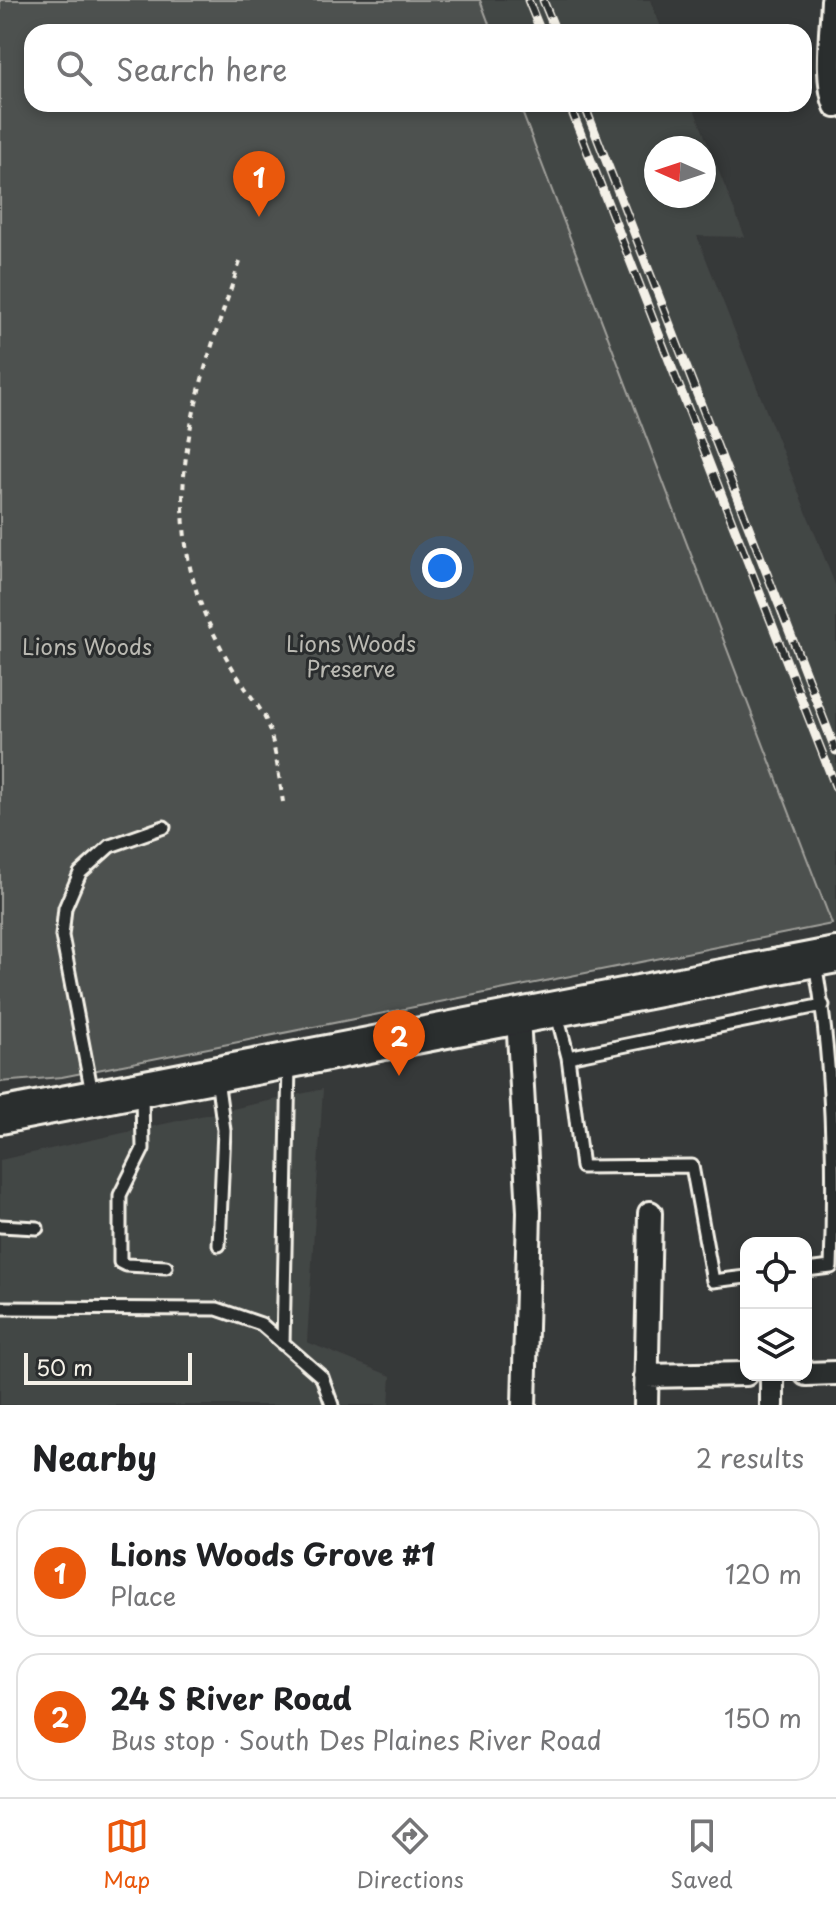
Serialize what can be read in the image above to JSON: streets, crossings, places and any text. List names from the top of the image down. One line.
{"parks":["Lions Woods Preserve","Lions Woods"],"scale_bar":"50 m","north":"left","page":{"search":"Search here","pins":["1","2"],"scale":"50 m","heading":["Nearby","2 results"],"list":[{"mark":"1","name":"Lions Woods Grove #1","note":"Place","value":"120 m"},{"mark":"2","name":"24 S River Road","note":"Bus stop · South Des Plaines River Road","value":"150 m"}],"nav":["Map","Directions","Saved"]}}
